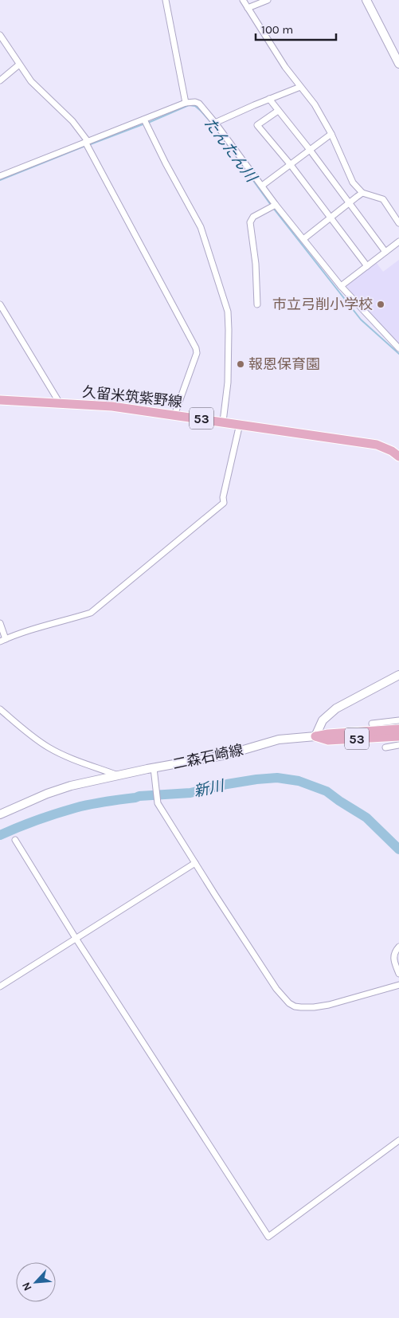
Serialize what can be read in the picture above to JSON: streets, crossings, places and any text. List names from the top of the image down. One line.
{"streets":{"main road":["久留米筑紫野線","53","二森石崎線"]},"crossings":[["53","二森石崎線"]],"water":["たんたん川","新川"],"places":["市立弓削小学校","報恩保育園"],"scale_bar":"100 m","north":"bottom left"}
